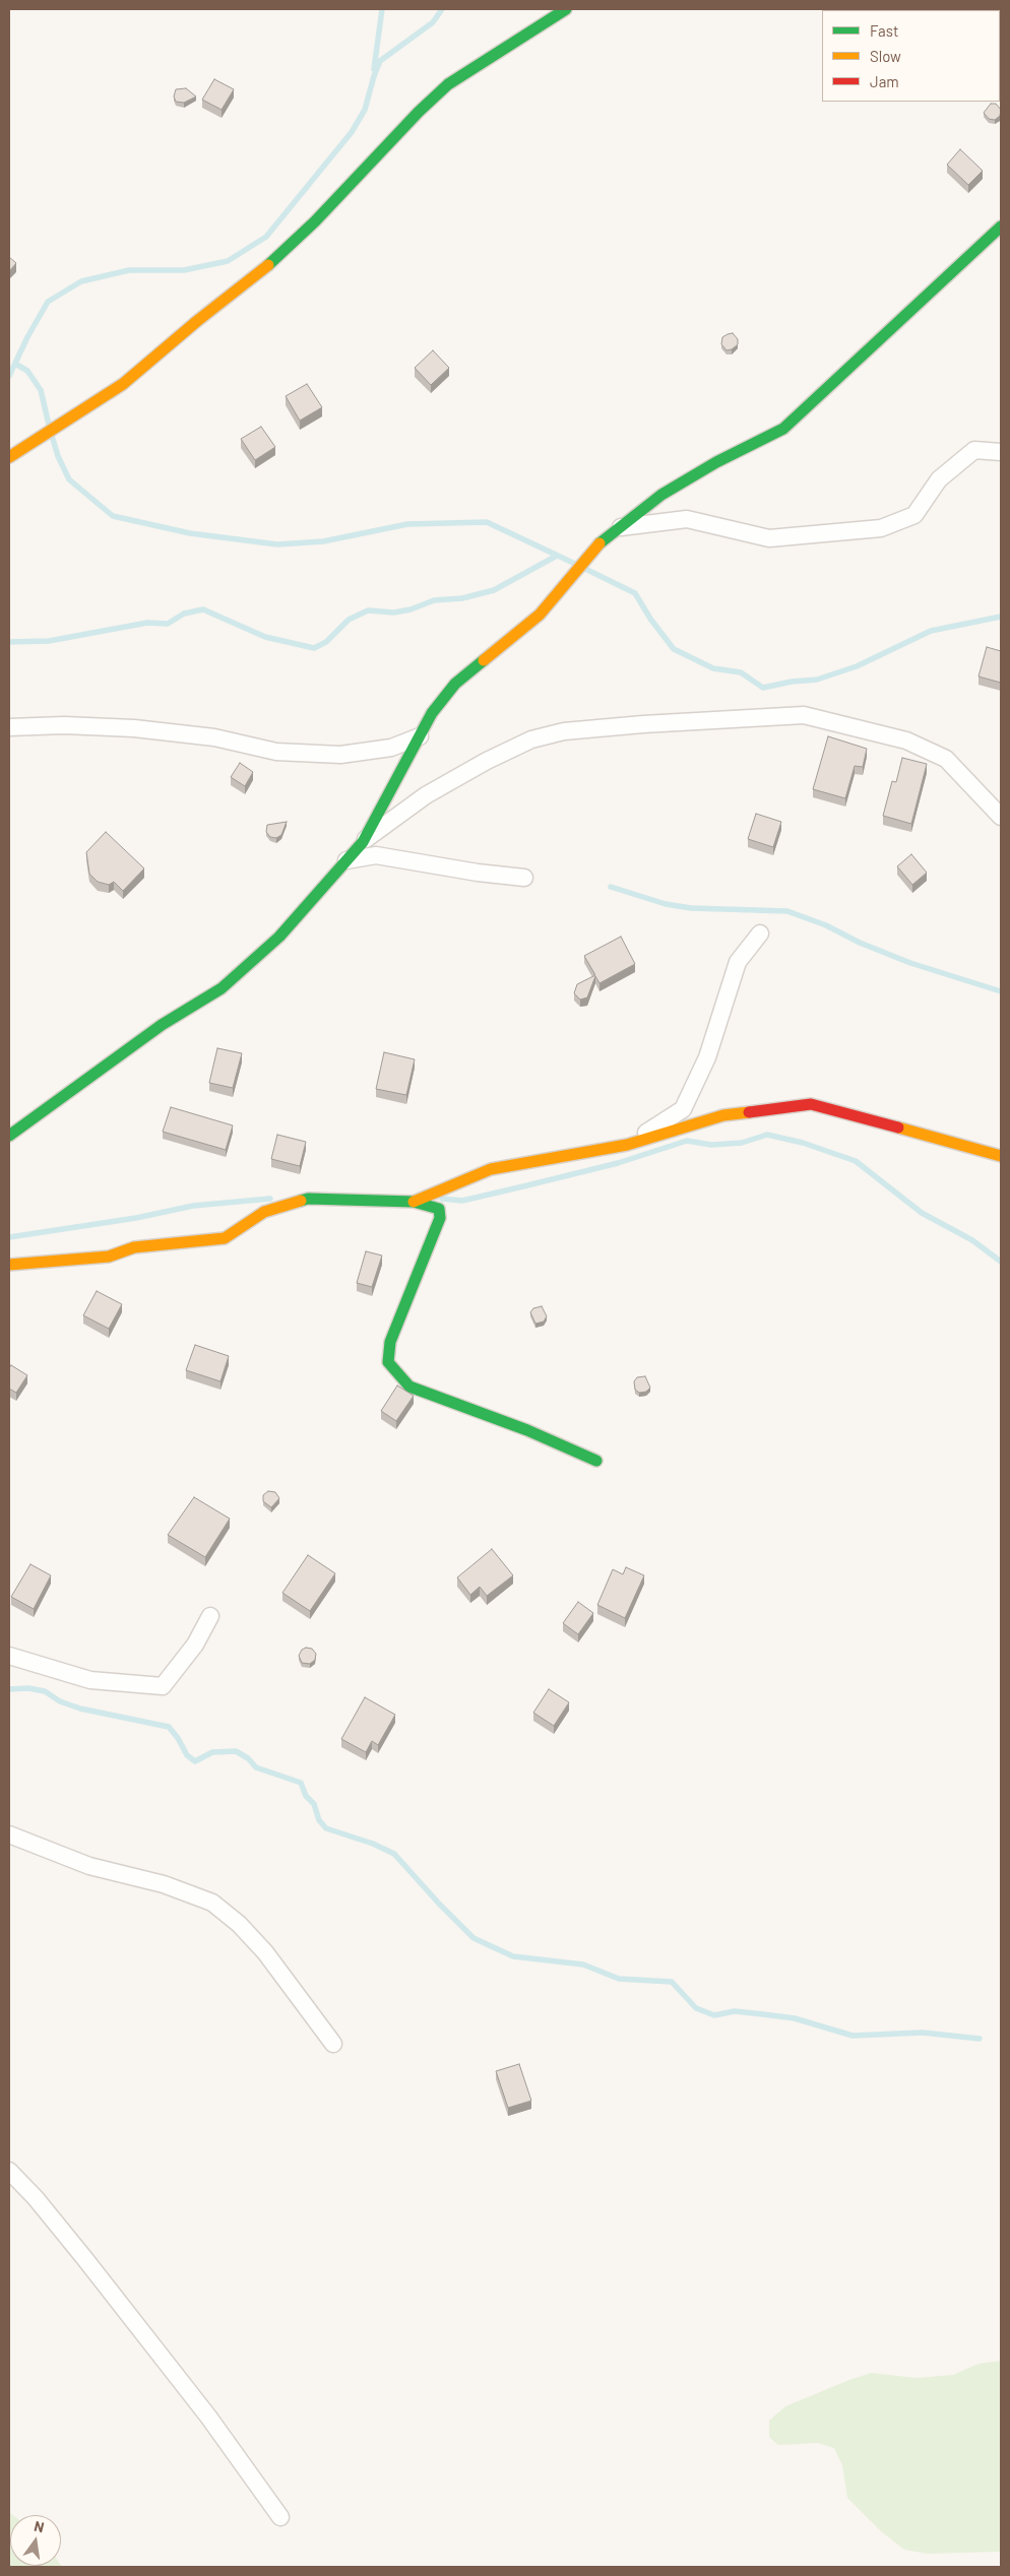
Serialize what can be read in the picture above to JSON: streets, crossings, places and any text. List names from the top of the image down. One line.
{"legend":["Fast","Slow","Jam"],"north":"top"}
